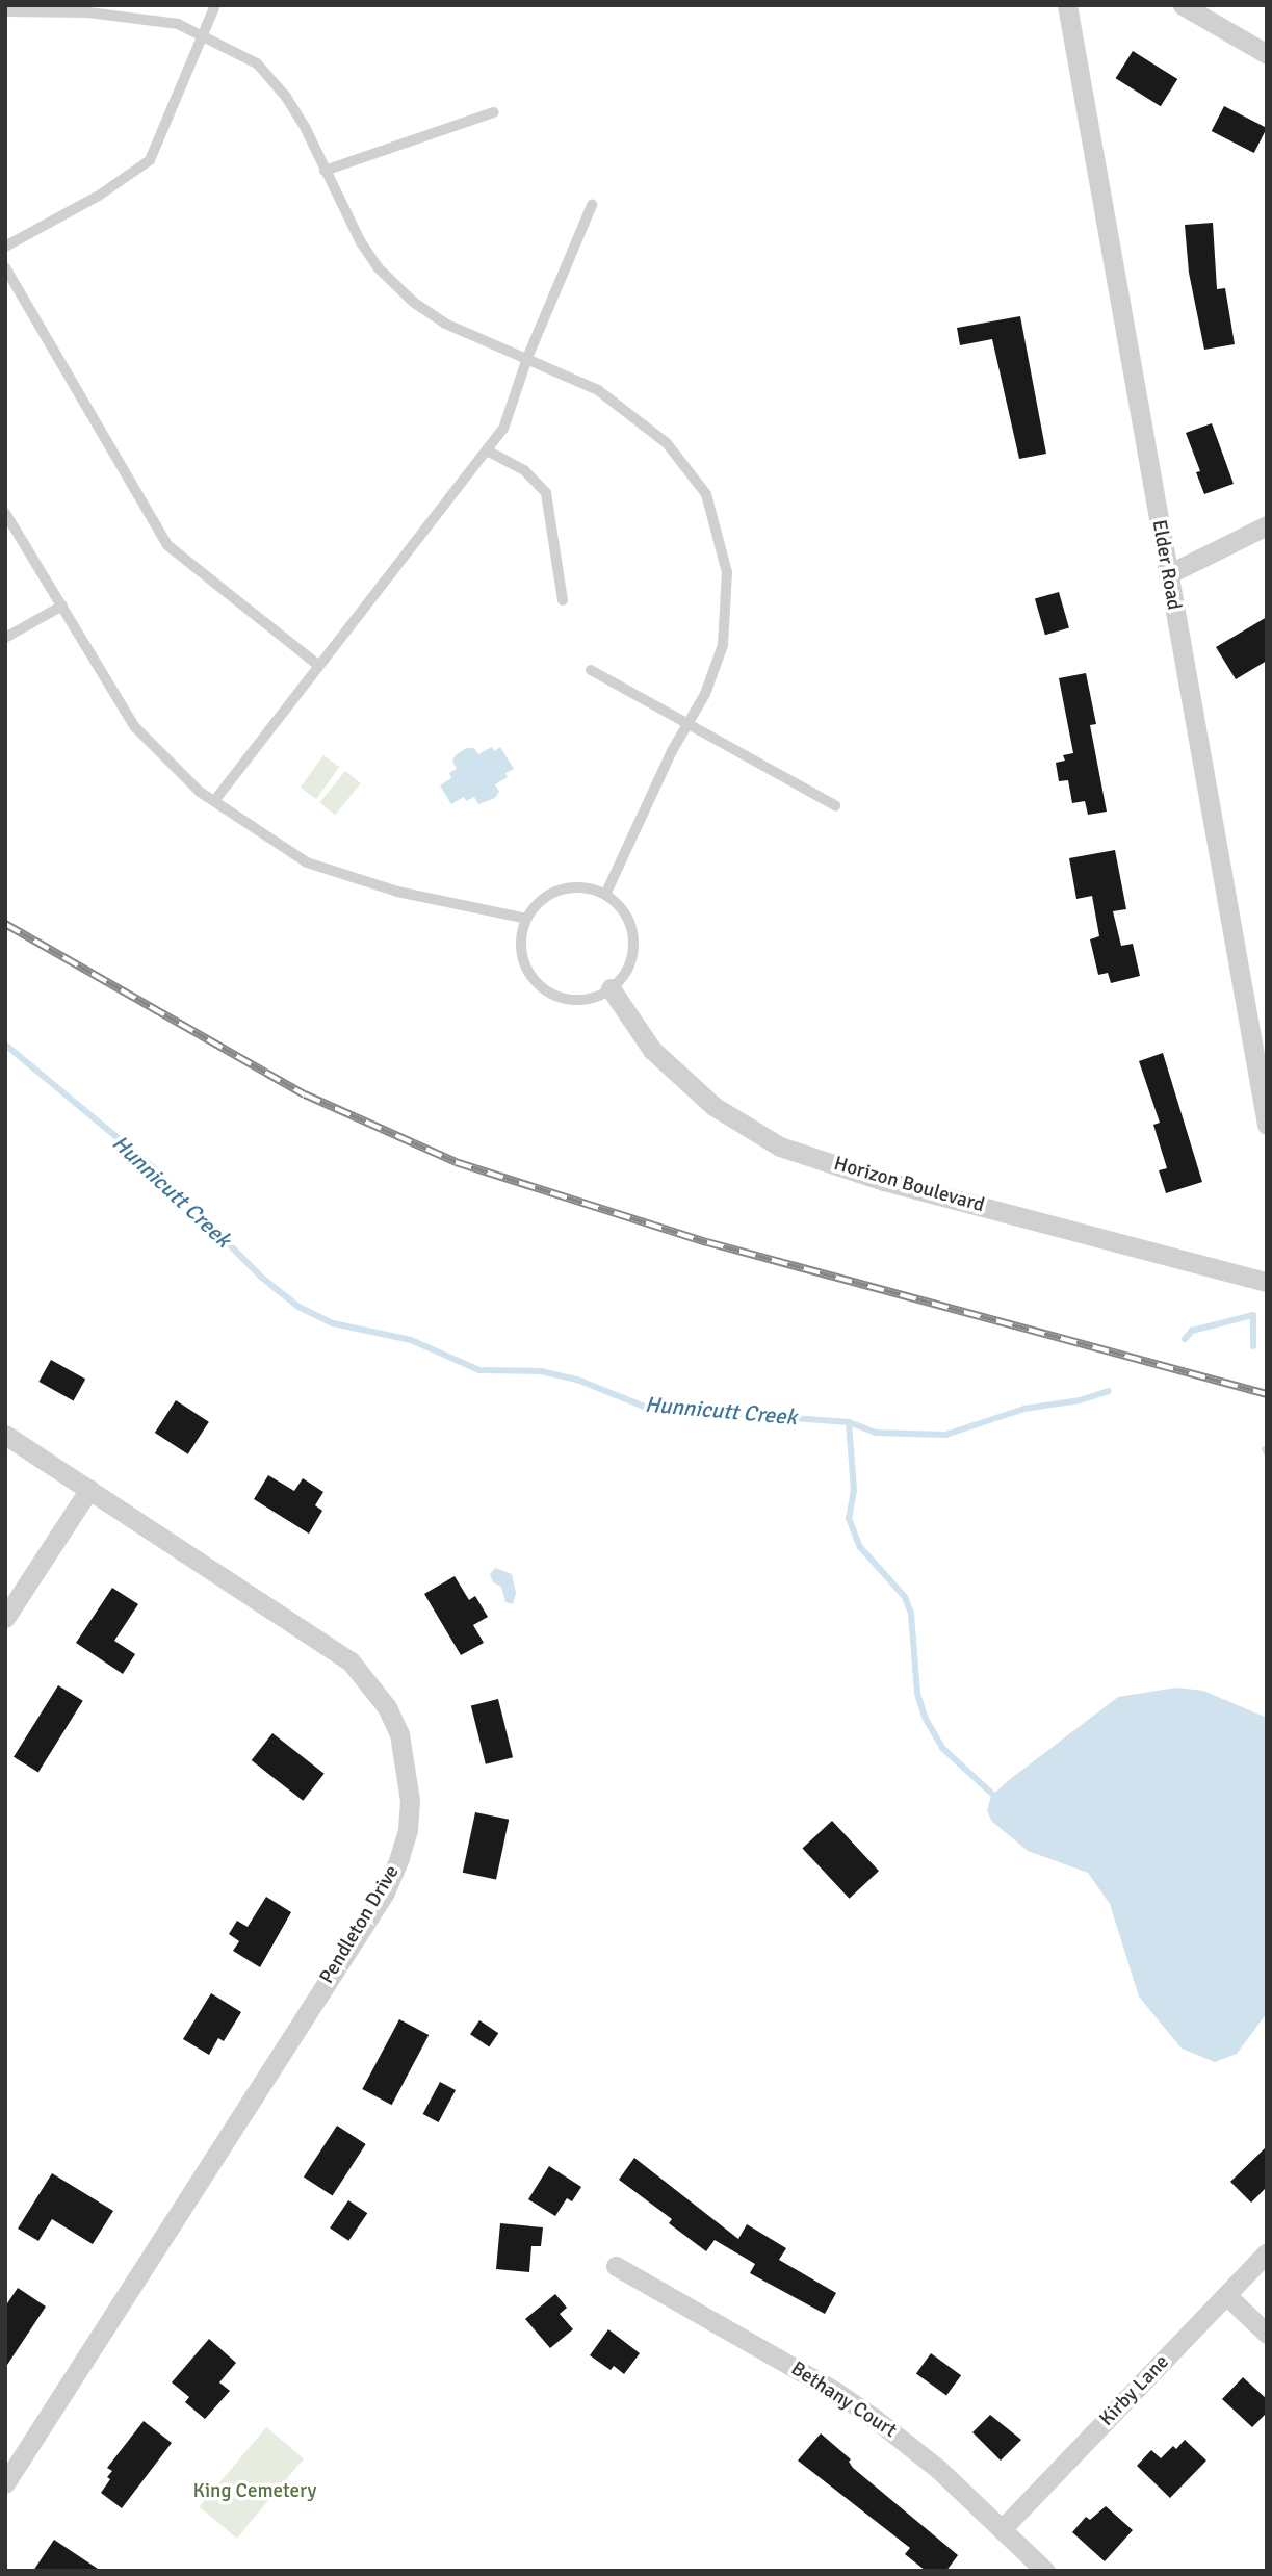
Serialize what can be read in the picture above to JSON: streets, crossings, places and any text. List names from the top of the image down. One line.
{"streets":{"street":["Elder Road","Horizon Boulevard","Pendleton Drive","Kirby Lane","Bethany Court"]},"crossings":[["Kirby Lane","Bethany Court"]],"water":["Hunnicutt Creek"],"parks":["King Cemetery"]}
